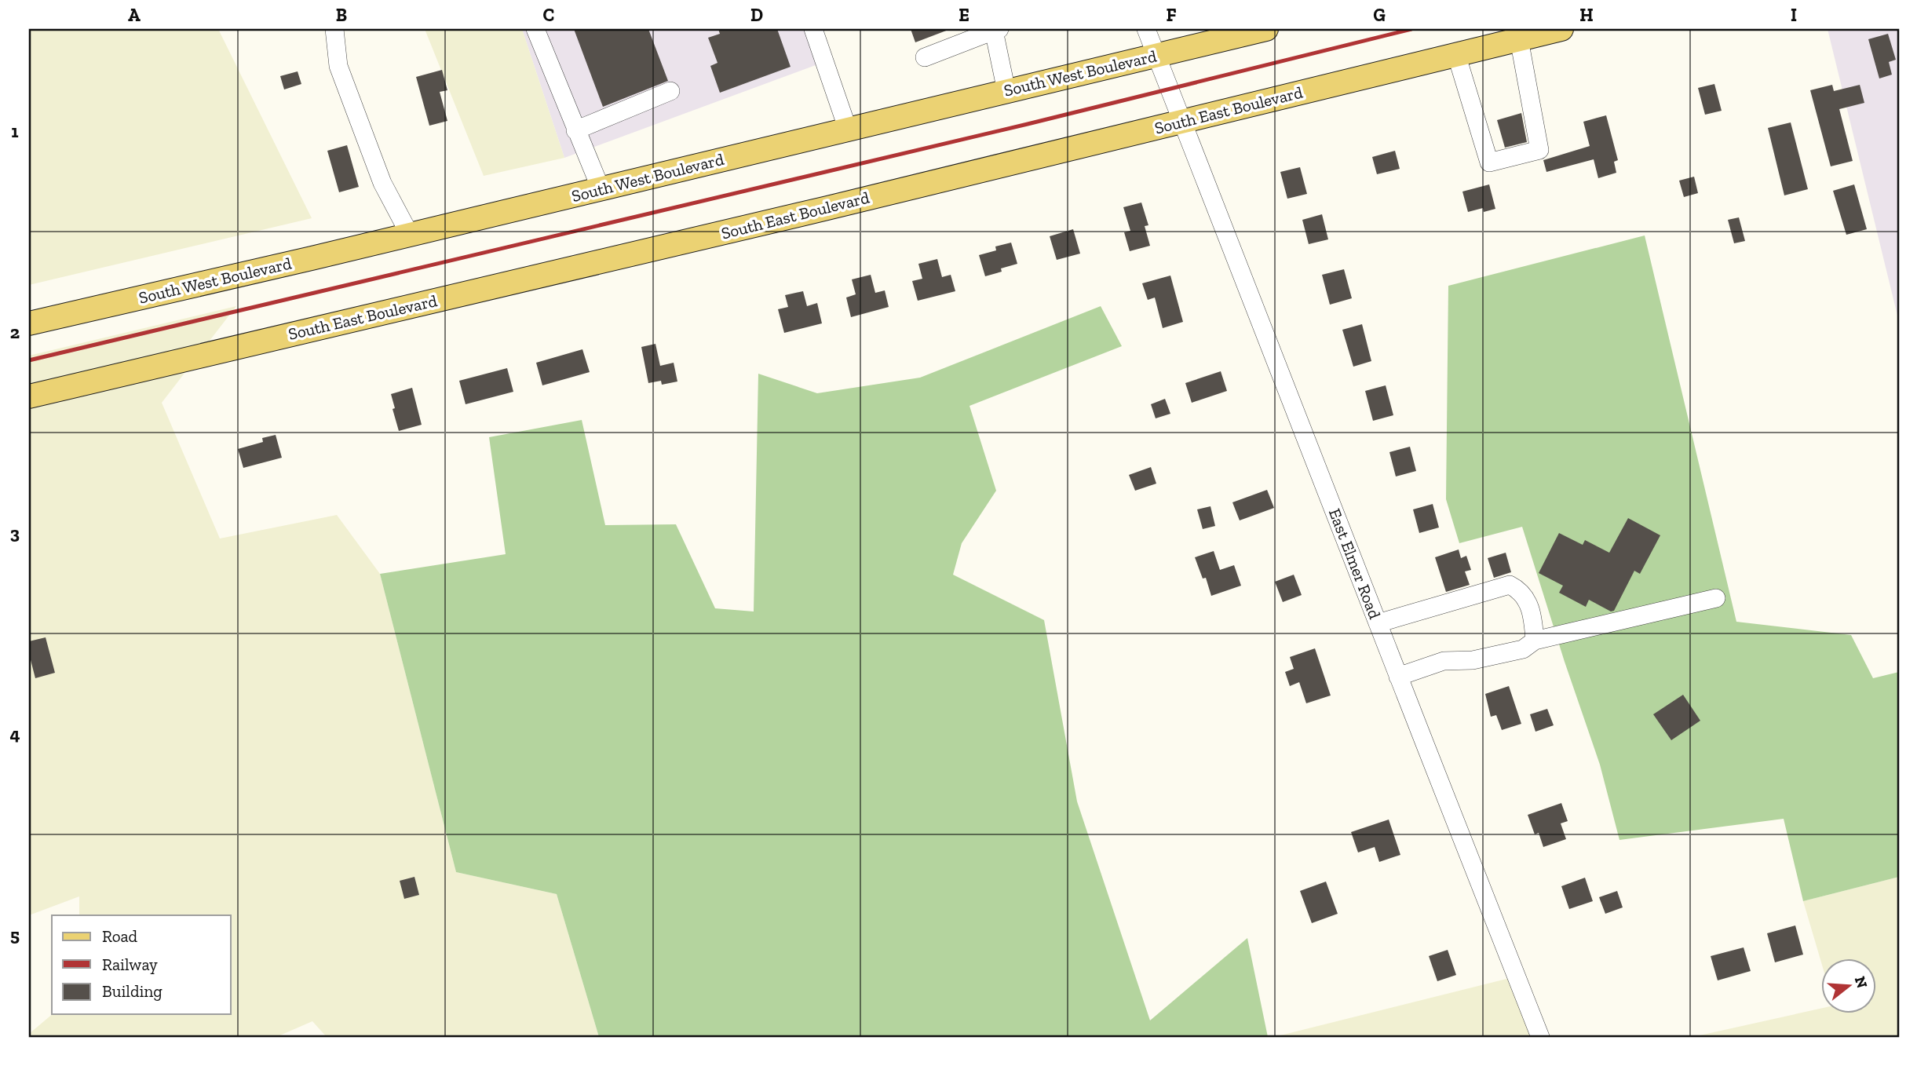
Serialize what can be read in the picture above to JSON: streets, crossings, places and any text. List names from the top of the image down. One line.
{"streets":{"main road":["South West Boulevard","South East Boulevard"],"street":["East Elmer Road"]},"crossings":[["South West Boulevard","East Elmer Road"],["South East Boulevard","East Elmer Road"]],"legend":["Road","Railway","Building"],"north":"right","grid":{"columns":["A","B","C","D","E","F","G","H","I"],"rows":["1","2","3","4","5"]}}
